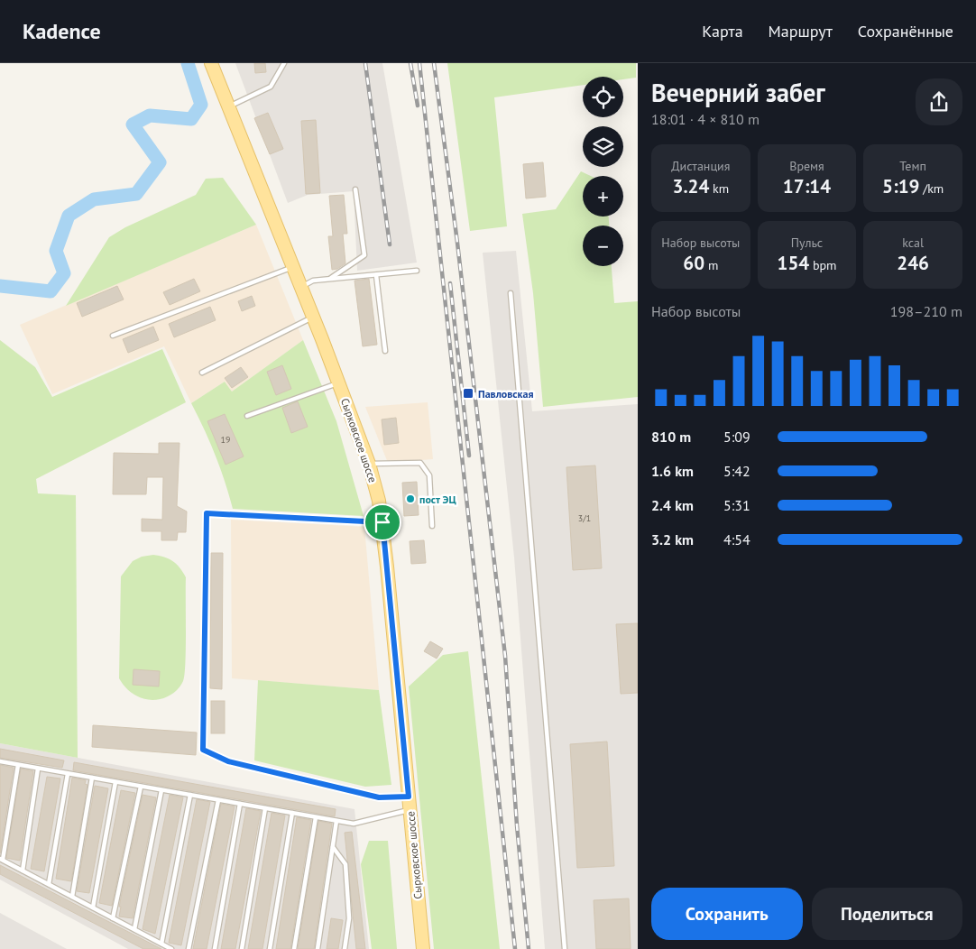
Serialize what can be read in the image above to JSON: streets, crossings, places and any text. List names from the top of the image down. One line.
{"streets":{"main road":["Сырковское шоссе"]},"places":{"transit":["Павловская"],"other":["пост ЭЦ"]},"house_numbers":["19","3/1"],"page":{"header":"Kadence","nav":["Карта","Маршрут","Сохранённые"],"heading":["Вечерний забег","18:01 · 4 × 810 m"],"map_buttons":["+","−"],"stats":[["Дистанция","3.24 km"],["Время","17:14"],["Темп","5:19 /km"],["Набор высоты","60 m"],["Пульс","154 bpm"],["kcal","246"]],"chart":["Набор высоты","198–210 m"],"list":[{"name":"810 m","note":"5:09"},{"name":"1.6 km","note":"5:42"},{"name":"2.4 km","note":"5:31"},{"name":"3.2 km","note":"4:54"}],"buttons":["Сохранить","Поделиться"]}}
